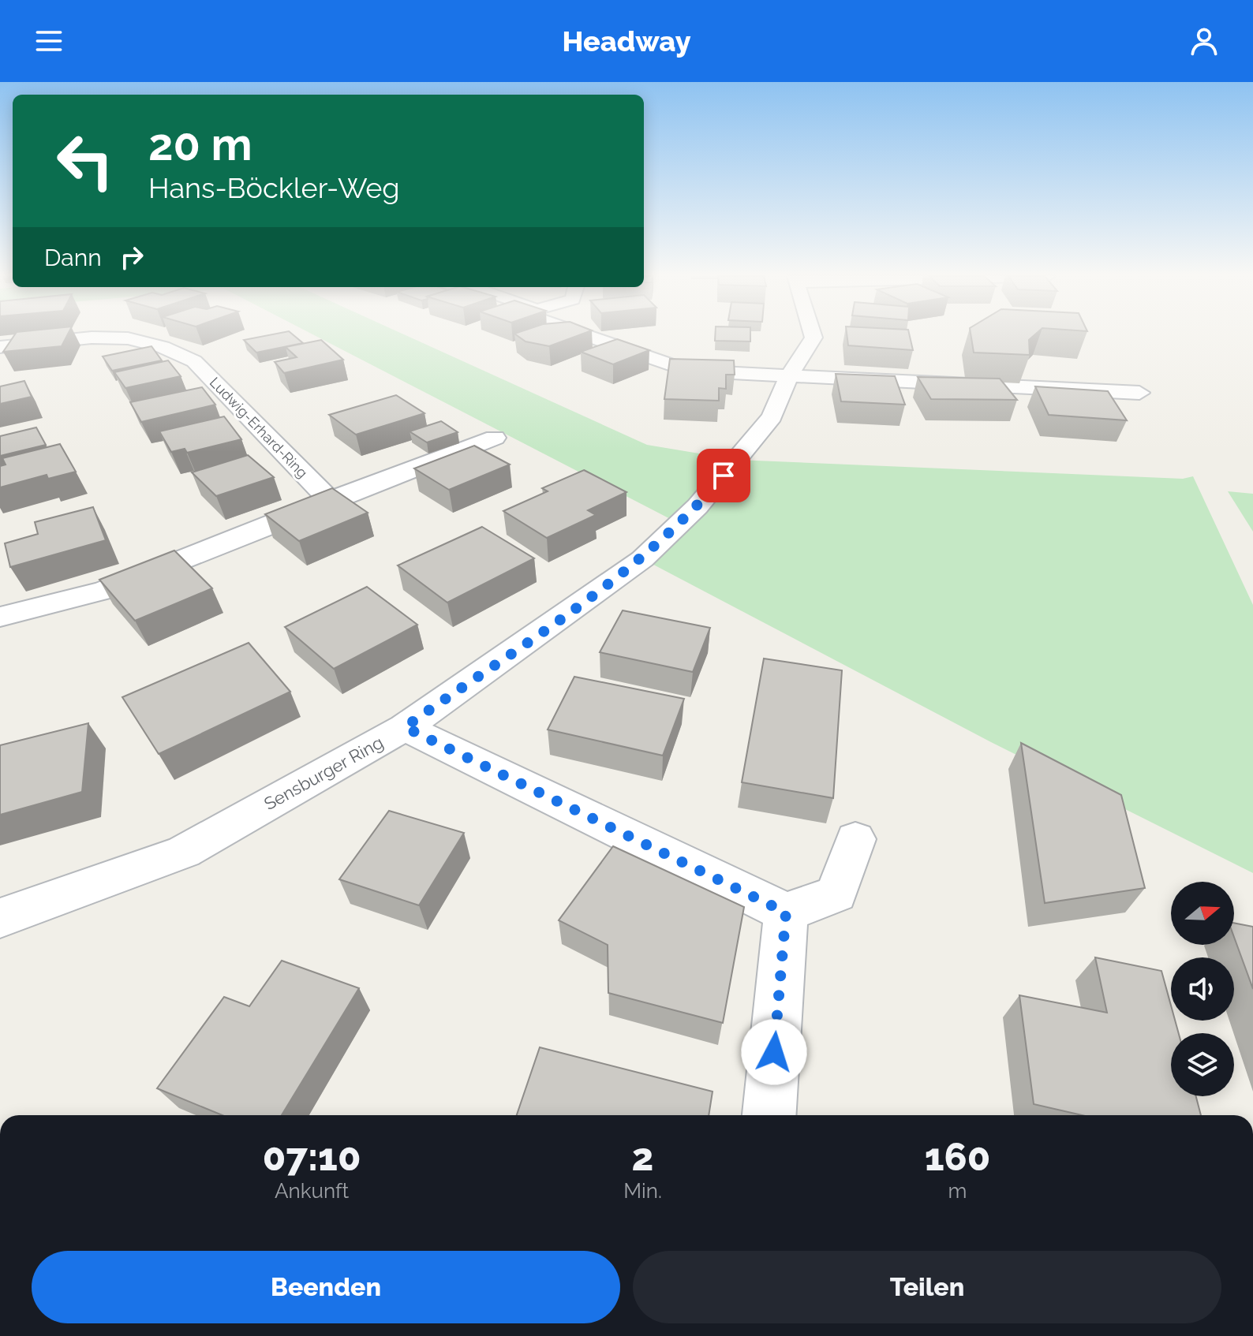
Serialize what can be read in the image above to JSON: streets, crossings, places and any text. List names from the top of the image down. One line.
{"streets":{"street":["Ludwig-Erhard-Ring","Sensburger Ring"]},"north":"right","page":{"header":"Headway","turn":["20 m","Hans-Böckler-Weg"],"then":"Dann","eta":["07:10","Ankunft","2","Min.","160","m"],"buttons":["Beenden","Teilen"]}}
